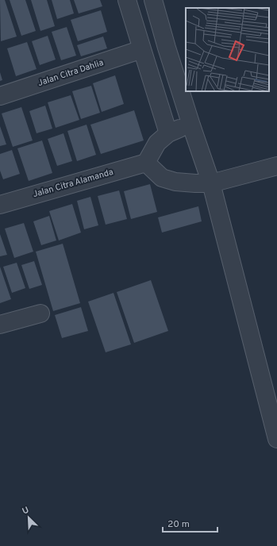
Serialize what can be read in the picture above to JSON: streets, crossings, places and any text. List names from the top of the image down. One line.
{"streets":{"street":["Jalan Citra Dahlia","Jalan Citra Alamanda"]},"scale_bar":"20 m","north":"top left"}
